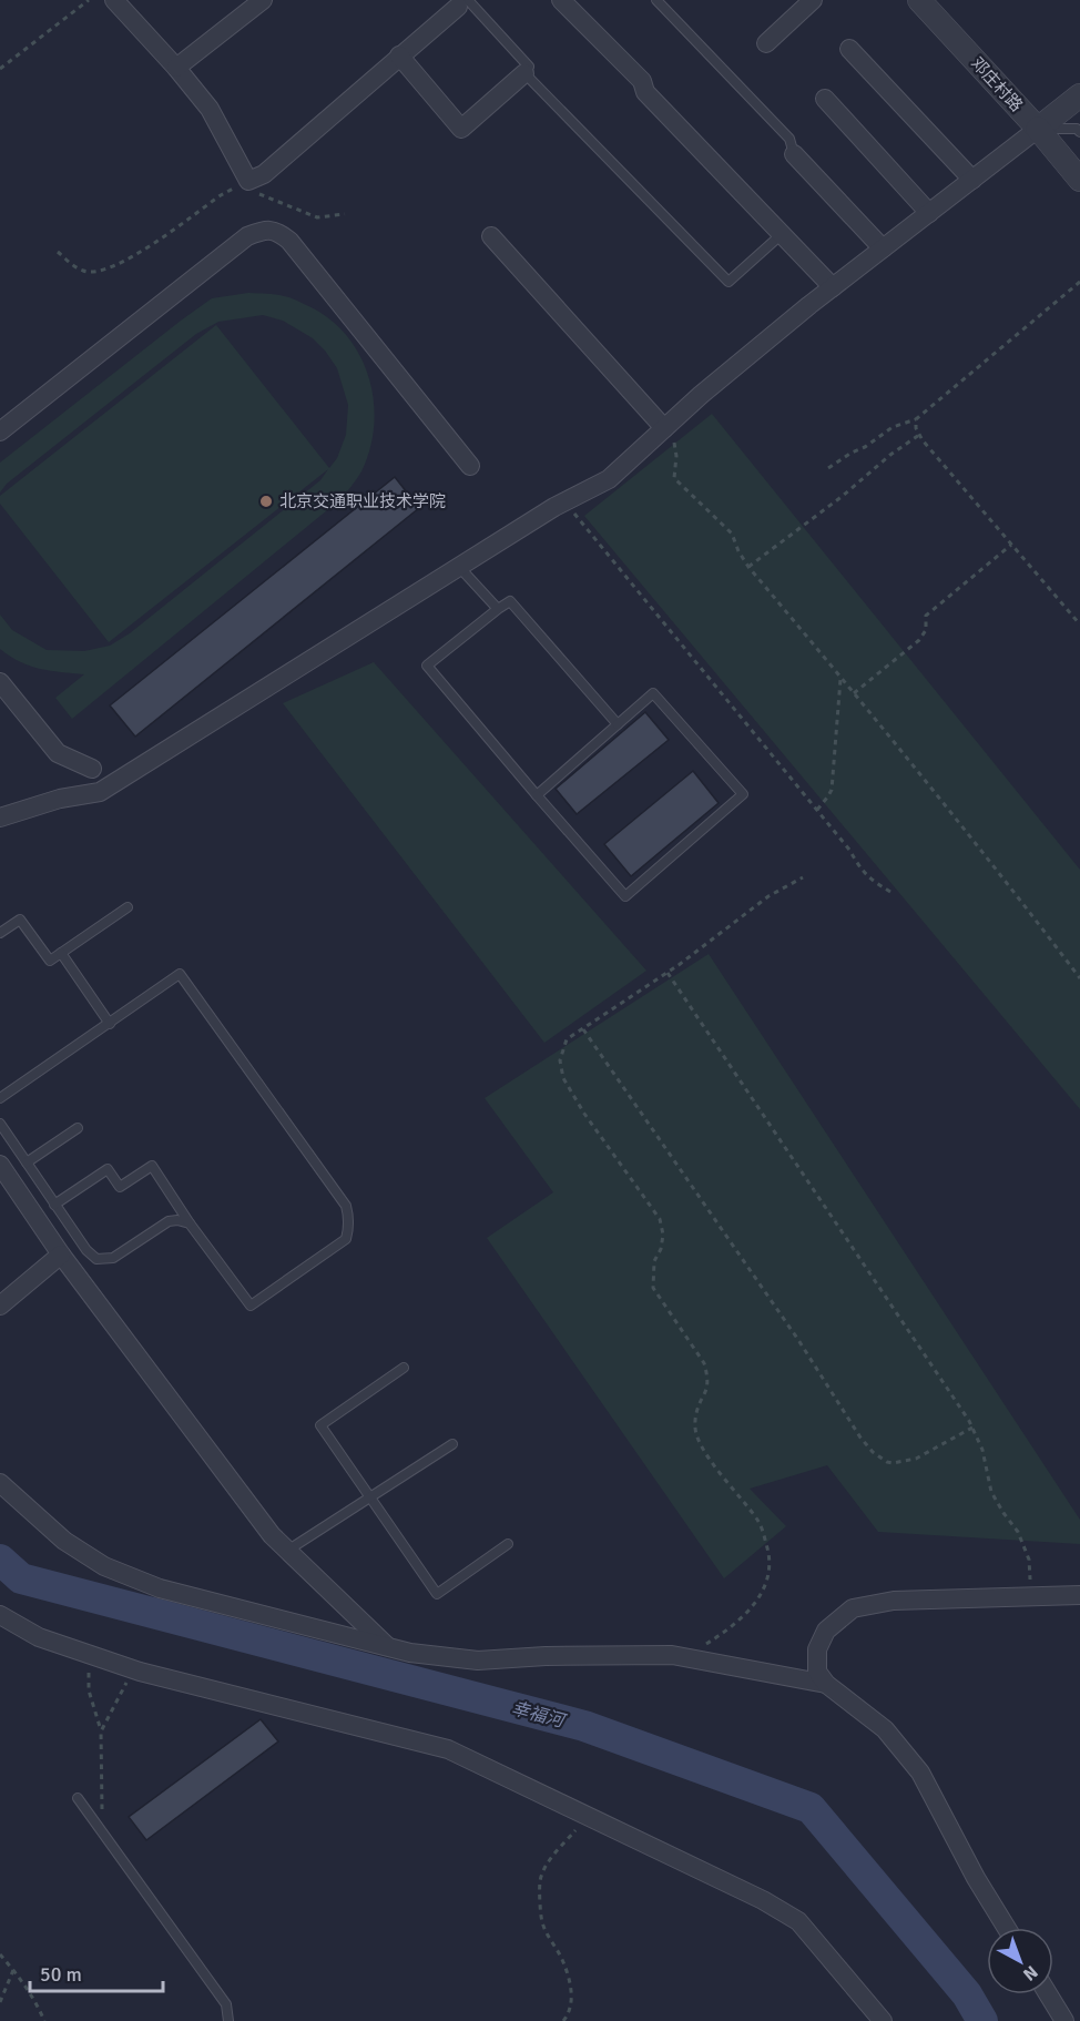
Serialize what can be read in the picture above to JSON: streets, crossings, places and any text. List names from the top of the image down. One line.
{"streets":{"street":["邓庄村路"]},"water":["幸福河"],"places":["北京交通职业技术学院"],"scale_bar":"50 m","north":"bottom right"}
